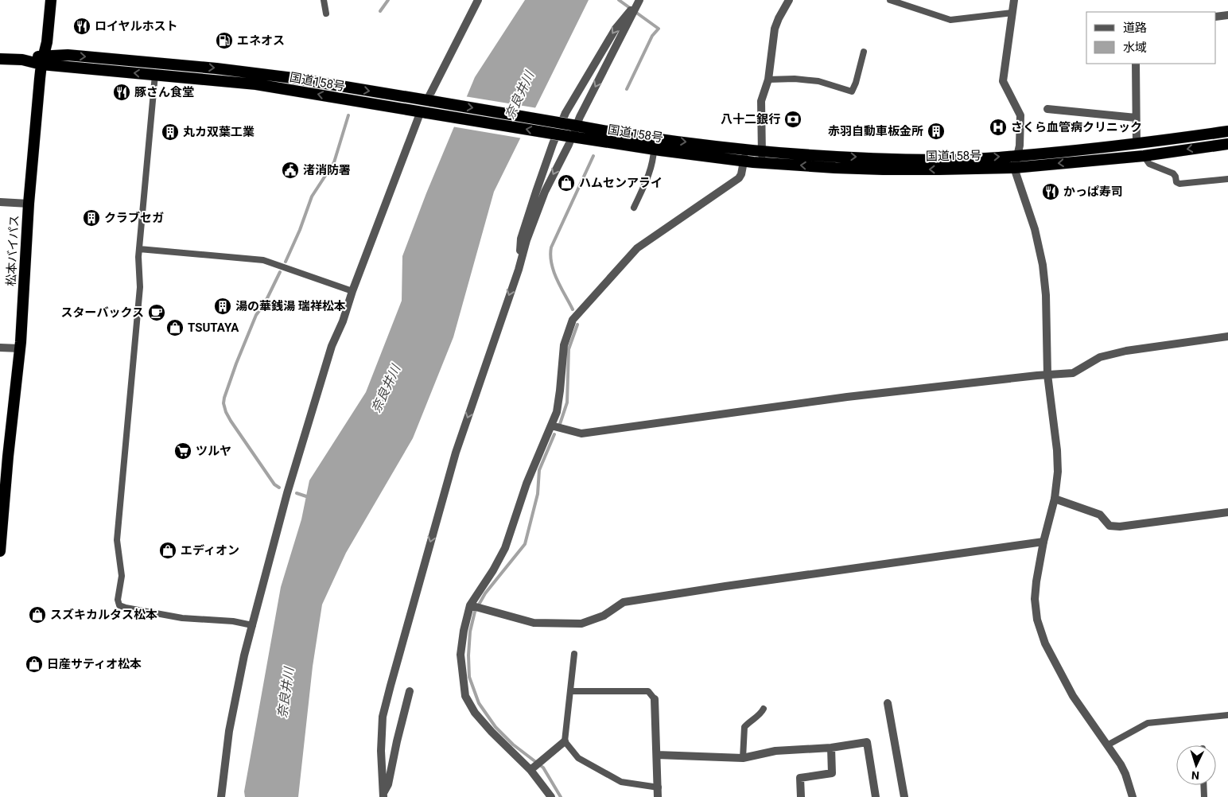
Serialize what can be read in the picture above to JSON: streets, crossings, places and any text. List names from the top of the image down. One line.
{"streets":{"highway":["国道158号","松本バイパス"]},"crossings":[["国道158号","松本バイパス"]],"water":["奈良井川"],"places":{"restaurant":["ロイヤルホスト","豚さん食堂","かっぱ寿司"],"fuel station":["エネオス"],"bank":["八十二銀行"],"hospital":["さくら血管病クリニック"],"building":["赤羽自動車板金所","丸カ双葉工業","クラブセガ","湯の華銭湯 瑞祥松本"],"public building":["渚消防署"],"shop":["ハムセンアライ","TSUTAYA","エディオン","スズキカルタス松本","日産サティオ松本"],"cafe":["スターバックス"],"supermarket":["ツルヤ"]},"legend":["道路","水域"],"north":"bottom"}
